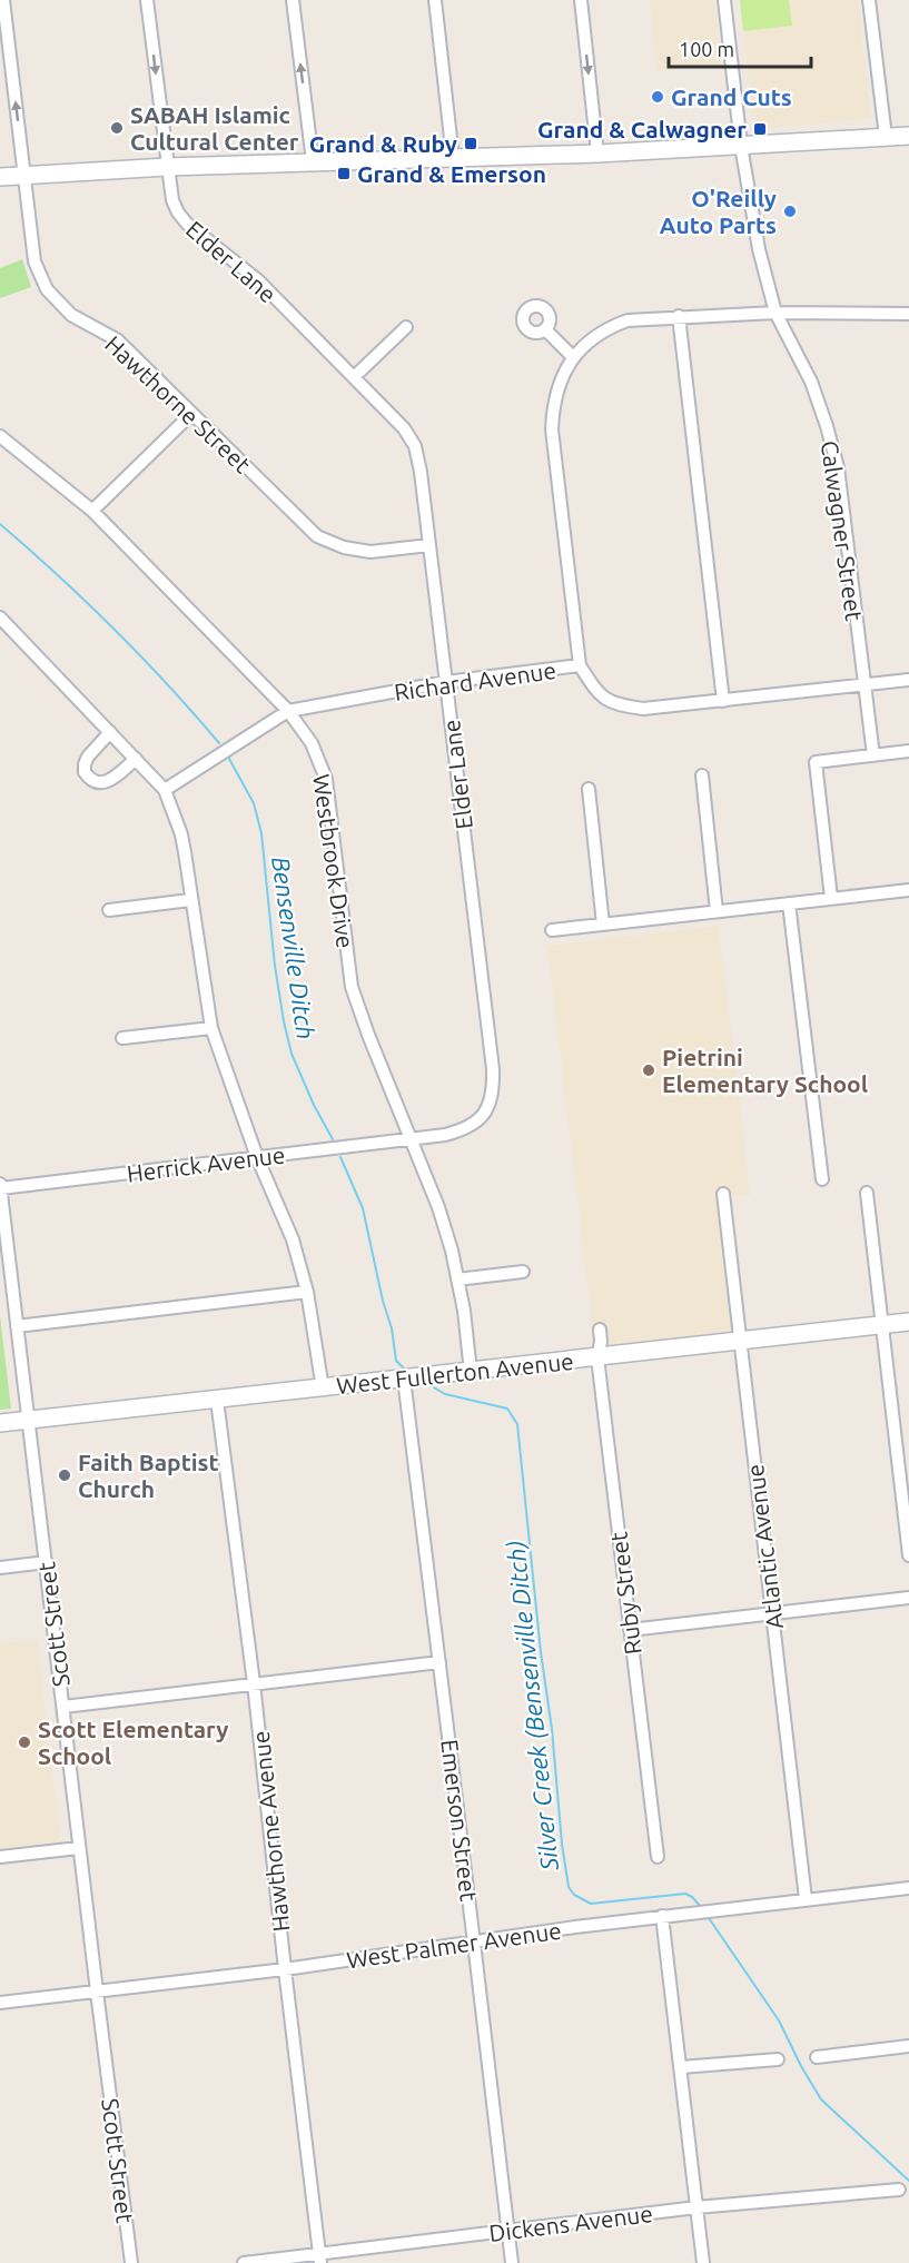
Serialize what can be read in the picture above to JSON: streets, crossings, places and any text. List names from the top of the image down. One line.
{"streets":{"street":["Elder Lane","Hawthorne Street","Calwagner Street","Richard Avenue","Westbrook Drive","Herrick Avenue","West Fullerton Avenue","Atlantic Avenue","Ruby Street","Scott Street","Emerson Street","Hawthorne Avenue","West Palmer Avenue","Dickens Avenue"]},"crossings":[["Elder Lane","Hawthorne Street"],["Elder Lane","Richard Avenue"],["Elder Lane","Westbrook Drive"],["Elder Lane","Herrick Avenue"],["Calwagner Street","Richard Avenue"],["Richard Avenue","Westbrook Drive"],["Westbrook Drive","Herrick Avenue"],["Westbrook Drive","West Fullerton Avenue"],["Herrick Avenue","Scott Street"],["West Fullerton Avenue","Atlantic Avenue"],["West Fullerton Avenue","Ruby Street"],["West Fullerton Avenue","Scott Street"],["West Fullerton Avenue","Emerson Street"],["West Fullerton Avenue","Hawthorne Avenue"],["Atlantic Avenue","West Palmer Avenue"],["Scott Street","West Palmer Avenue"],["Emerson Street","West Palmer Avenue"],["Emerson Street","Dickens Avenue"],["Hawthorne Avenue","West Palmer Avenue"],["Hawthorne Avenue","Dickens Avenue"]],"water":["Bensenville Ditch","Silver Creek (Bensenville Ditch)"],"places":{"other":["Grand Cuts","SABAH Islamic Cultural Center","O'Reilly Auto Parts","Pietrini Elementary School","Faith Baptist Church","Scott Elementary School"],"transit":["Grand & Calwagner","Grand & Ruby","Grand & Emerson"]},"scale_bar":"100 m"}
